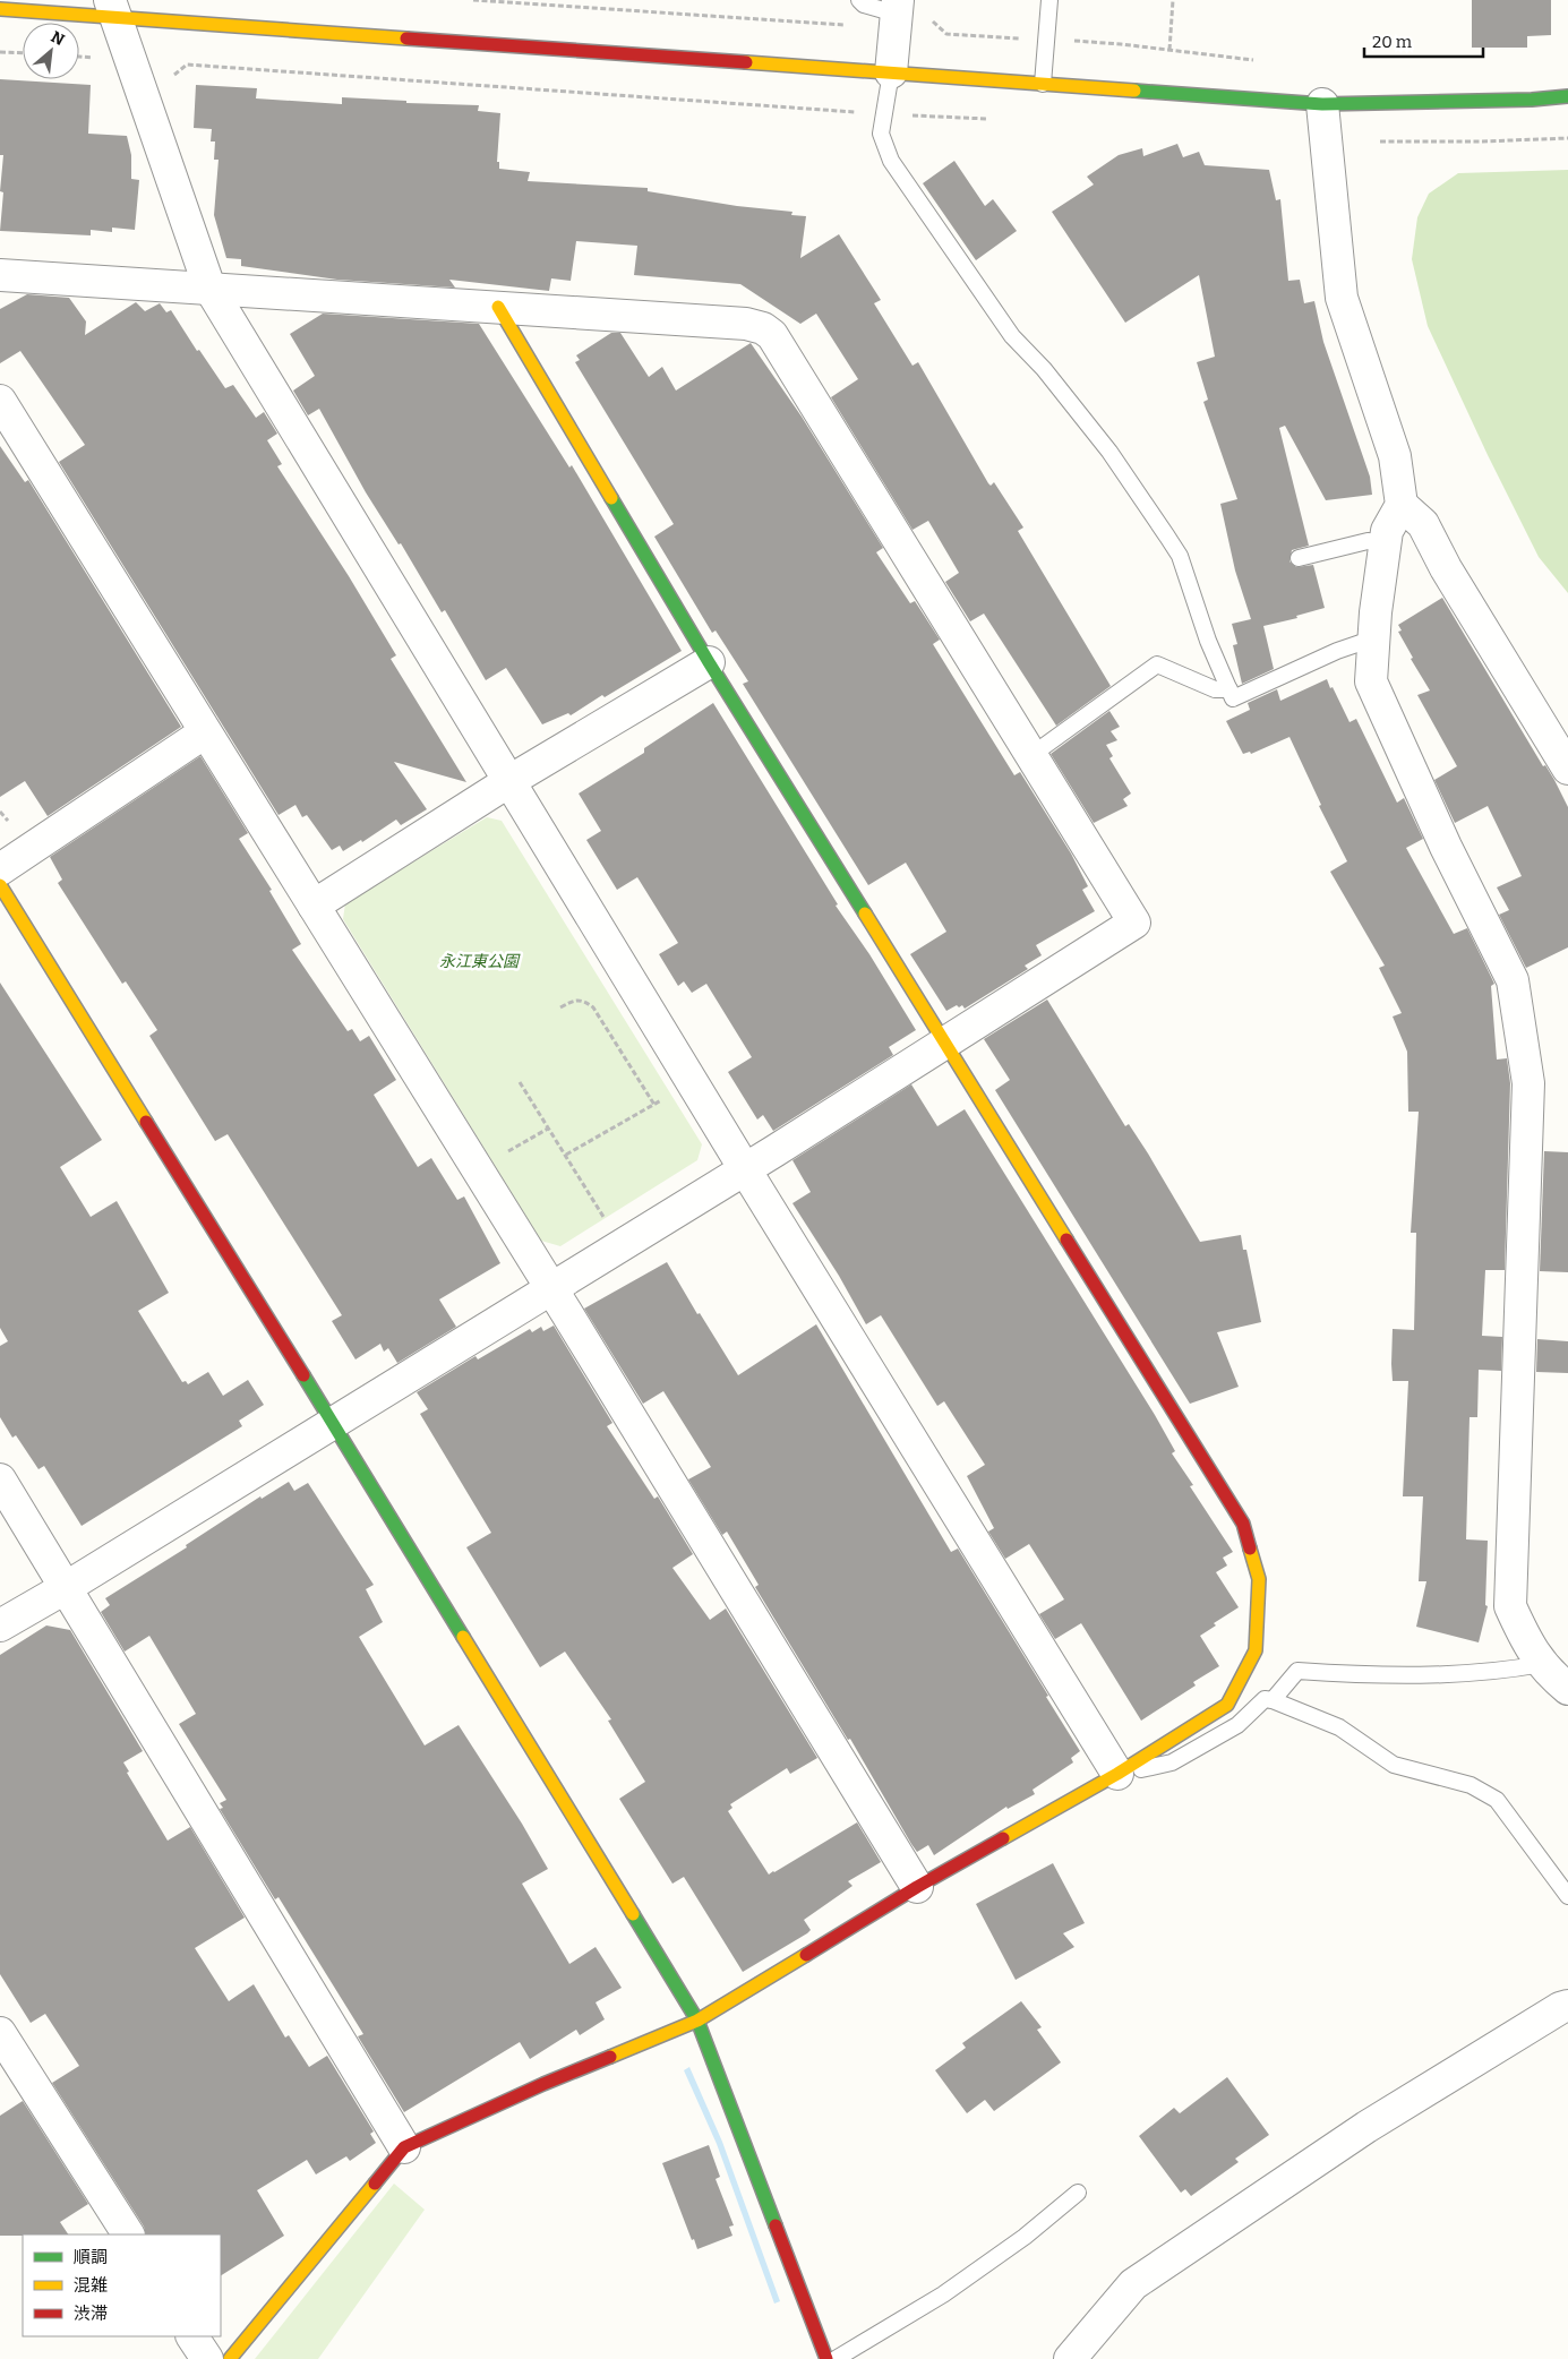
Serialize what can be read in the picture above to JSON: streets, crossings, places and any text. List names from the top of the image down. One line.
{"parks":["永江東公園"],"legend":["順調","混雑","渋滞"],"scale_bar":"20 m","north":"top right"}
